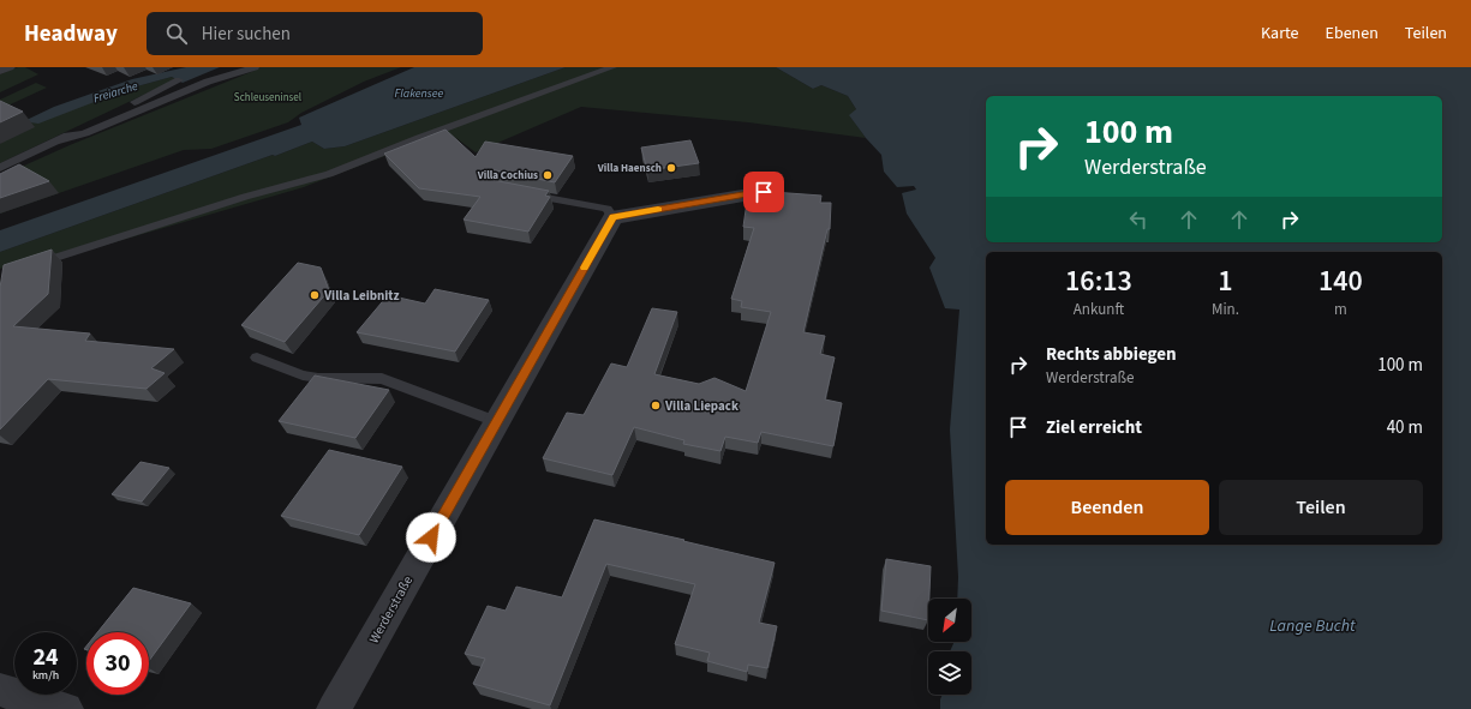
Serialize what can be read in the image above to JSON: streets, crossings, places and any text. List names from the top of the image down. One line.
{"streets":{"street":["Werderstraße"]},"water":["Freiarche","Flakensee","Lange Bucht"],"parks":["Schleuseninsel"],"places":["Villa Haensch","Villa Cochius","Villa Leibnitz","Villa Liepack"],"north":"bottom left","page":{"header":"Headway","search":"Hier suchen","nav":["Karte","Ebenen","Teilen"],"turn":["100 m","Werderstraße"],"eta":["16:13","Ankunft","1","Min.","140","m"],"list":[{"name":"Rechts abbiegen","note":"Werderstraße","value":"100 m"},{"name":"Ziel erreicht","value":"40 m"}],"buttons":["Beenden","Teilen"],"speed":"24 km/h","limit":"30"}}
